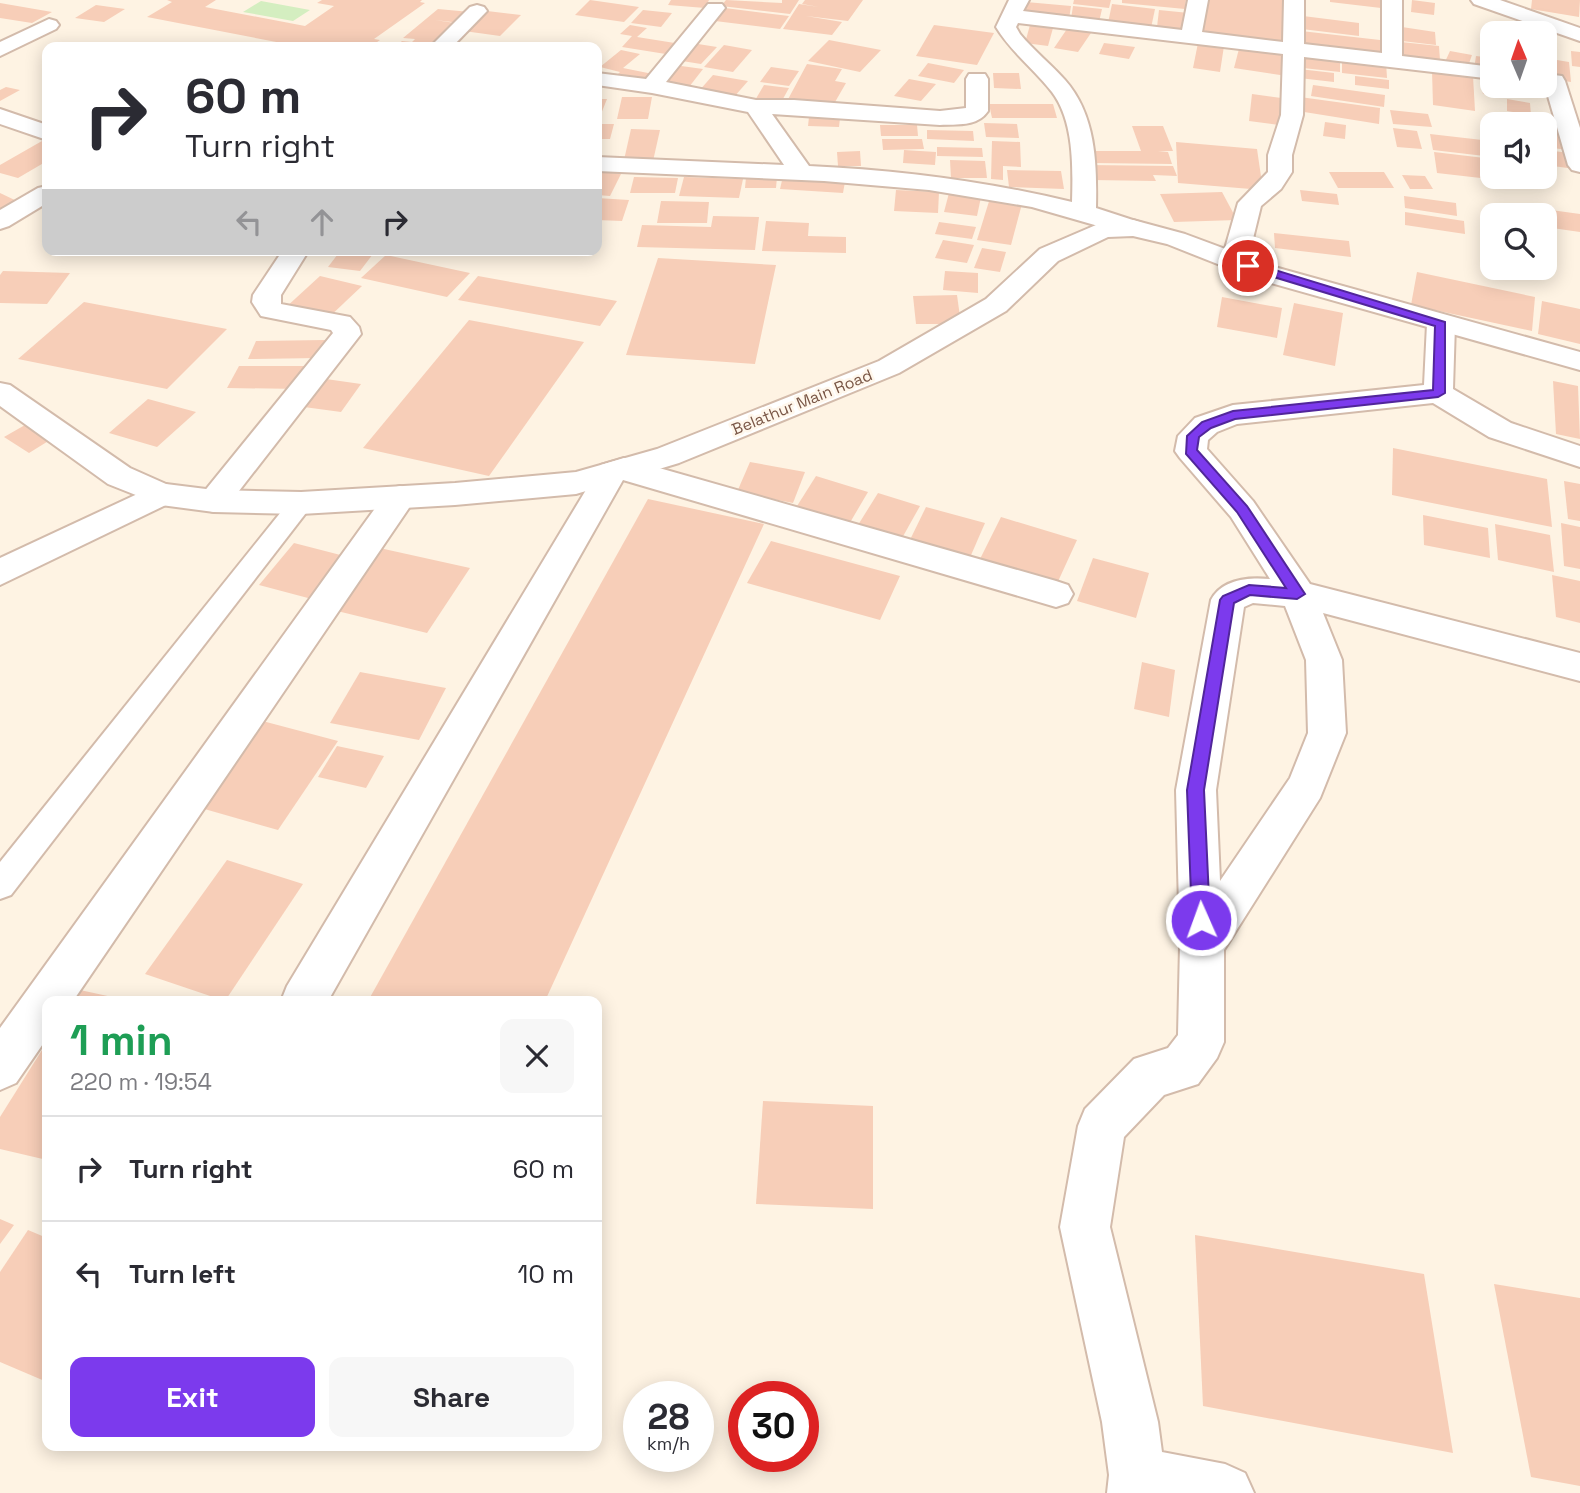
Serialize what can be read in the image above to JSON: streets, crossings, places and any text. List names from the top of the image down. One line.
{"streets":{"street":["Belathur Main Road"]},"north":"top","page":{"turn":["60 m","Turn right"],"heading":["1 min","220 m · 19:54"],"list":[{"name":"Turn right","value":"60 m"},{"name":"Turn left","value":"10 m"}],"buttons":["Exit","Share"],"speed":"28 km/h","limit":"30"}}
